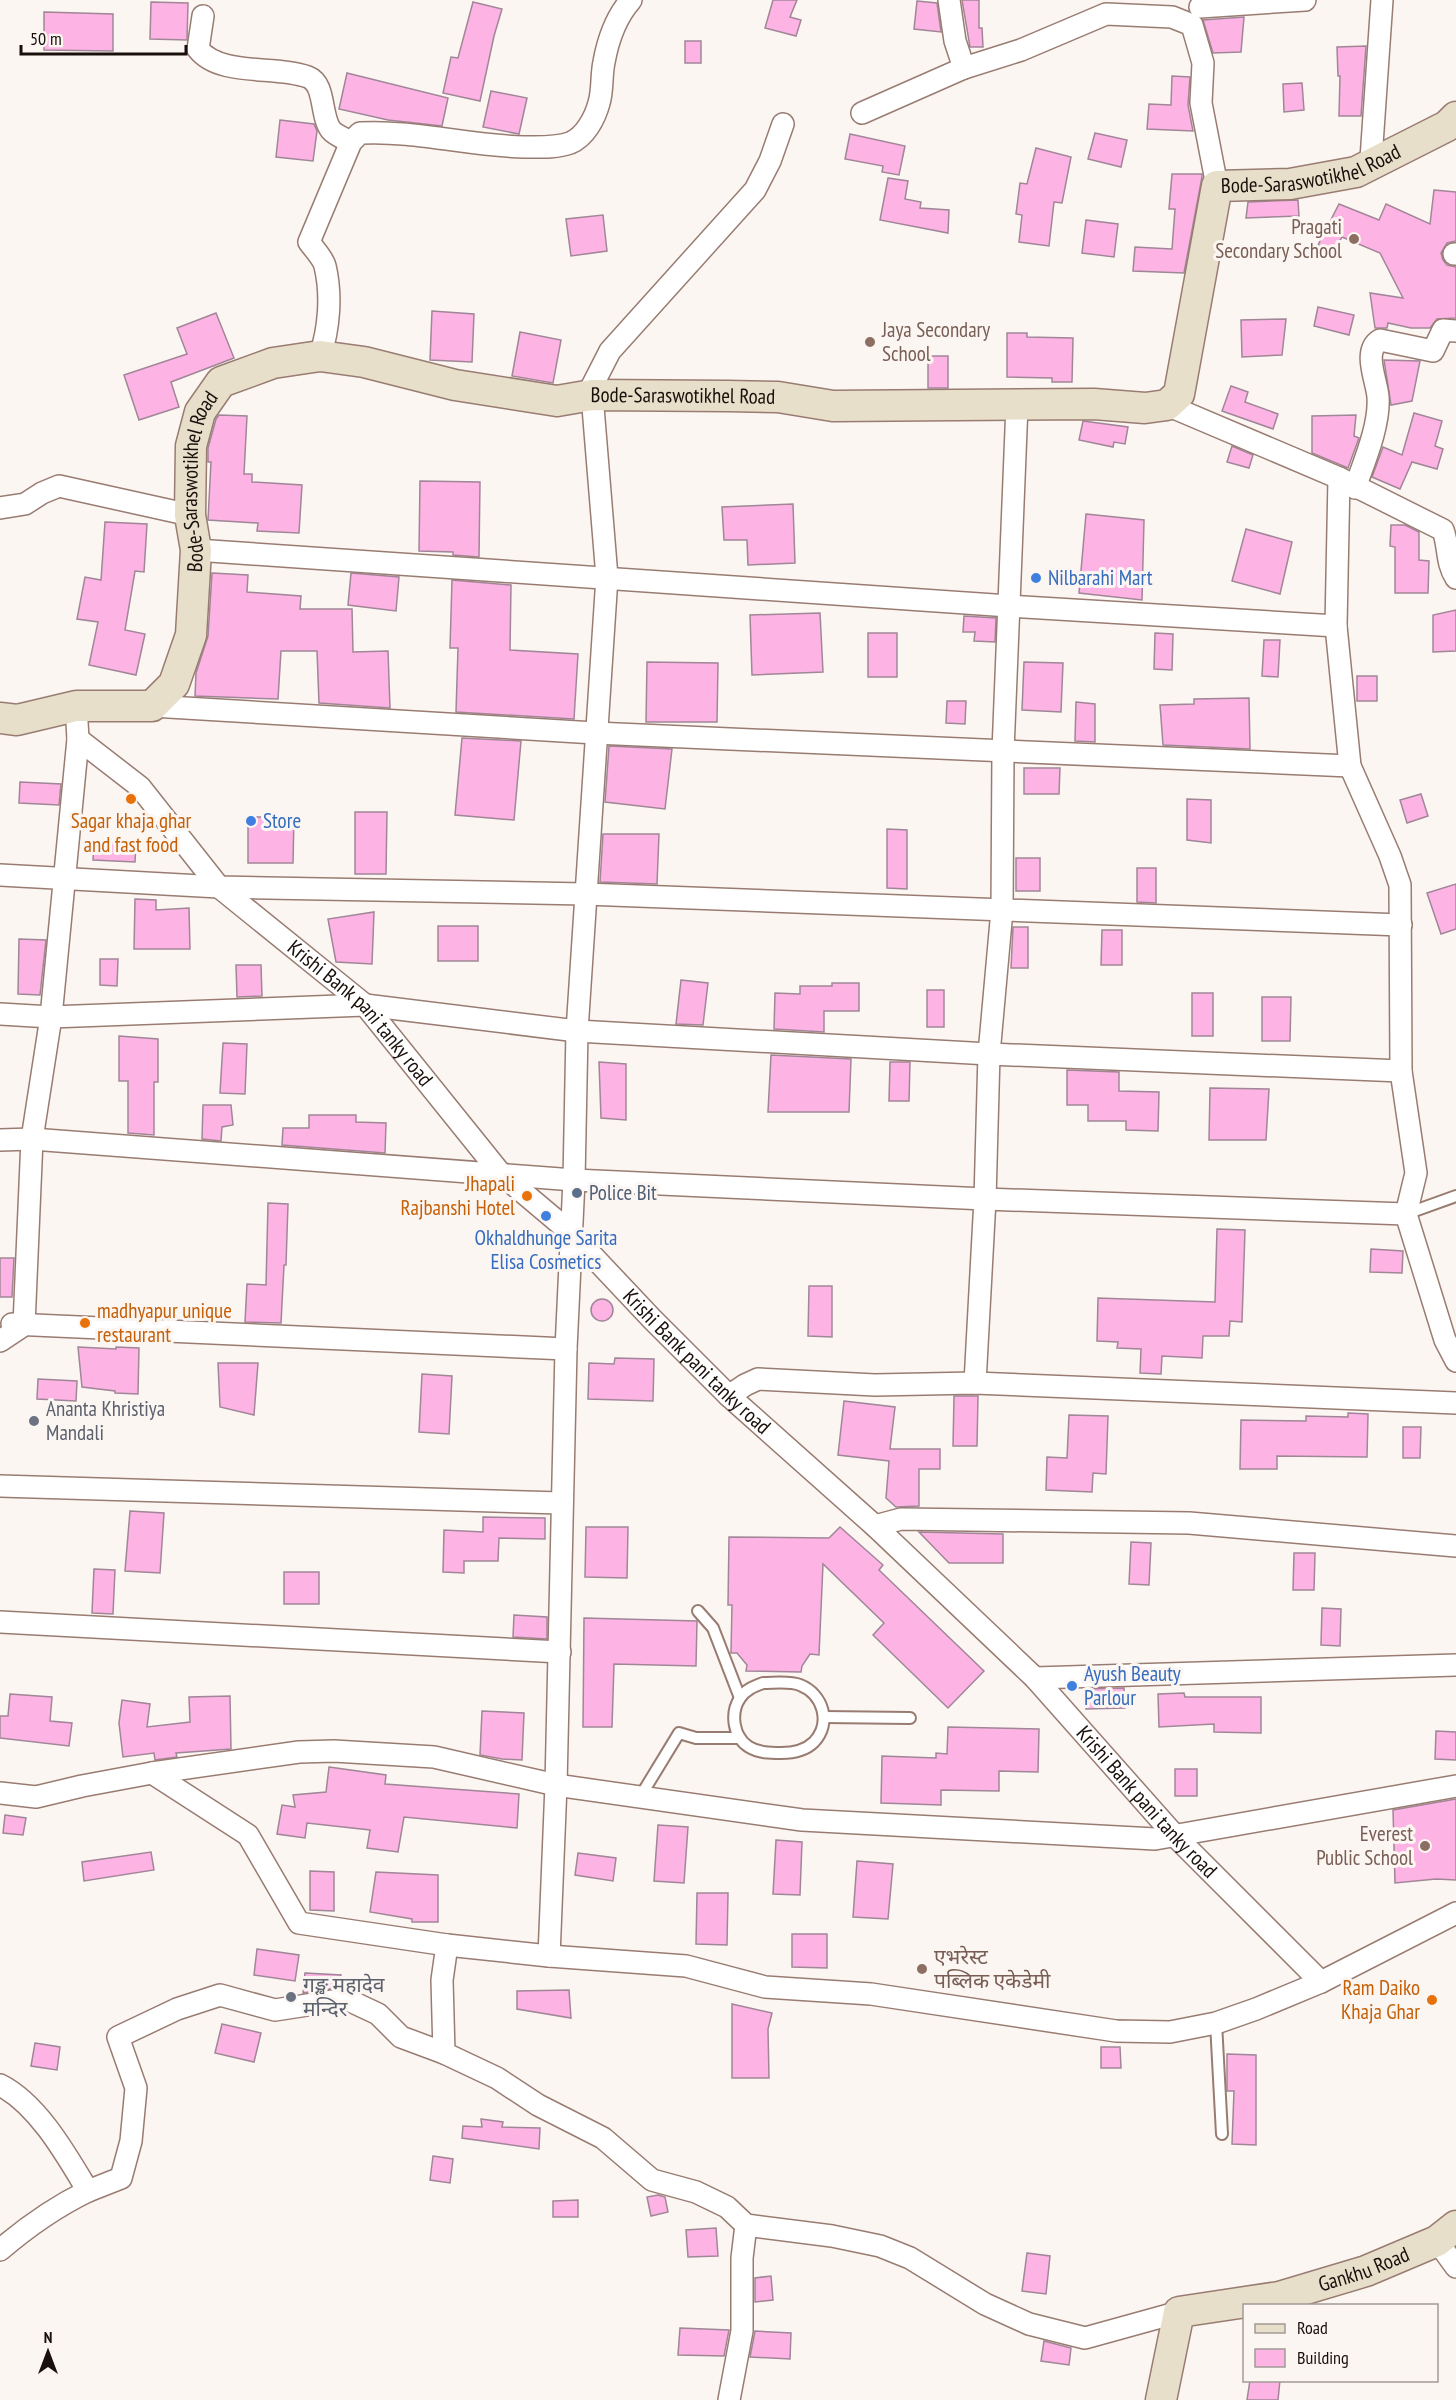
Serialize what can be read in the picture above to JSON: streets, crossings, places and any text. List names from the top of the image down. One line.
{"streets":{"street":["Bode-Saraswotikhel Road","Krishi Bank pani tanky road","Gankhu Road"]},"places":["Pragati Secondary School","Jaya Secondary School","Nilbarahi Mart","Sagar khaja ghar and fast food","Store","Police Bit","Jhapali Rajbanshi Hotel","Okhaldhunge Sarita Elisa Cosmetics","madhyapur unique restaurant","Ananta Khristiya Mandali","Ayush Beauty Parlour","Everest Public School","एभरेस्ट पब्लिक एकेडेमी","गङ्खु महादेव मन्दिर","Ram Daiko Khaja Ghar"],"legend":["Road","Building"],"scale_bar":"50 m","north":"top"}
